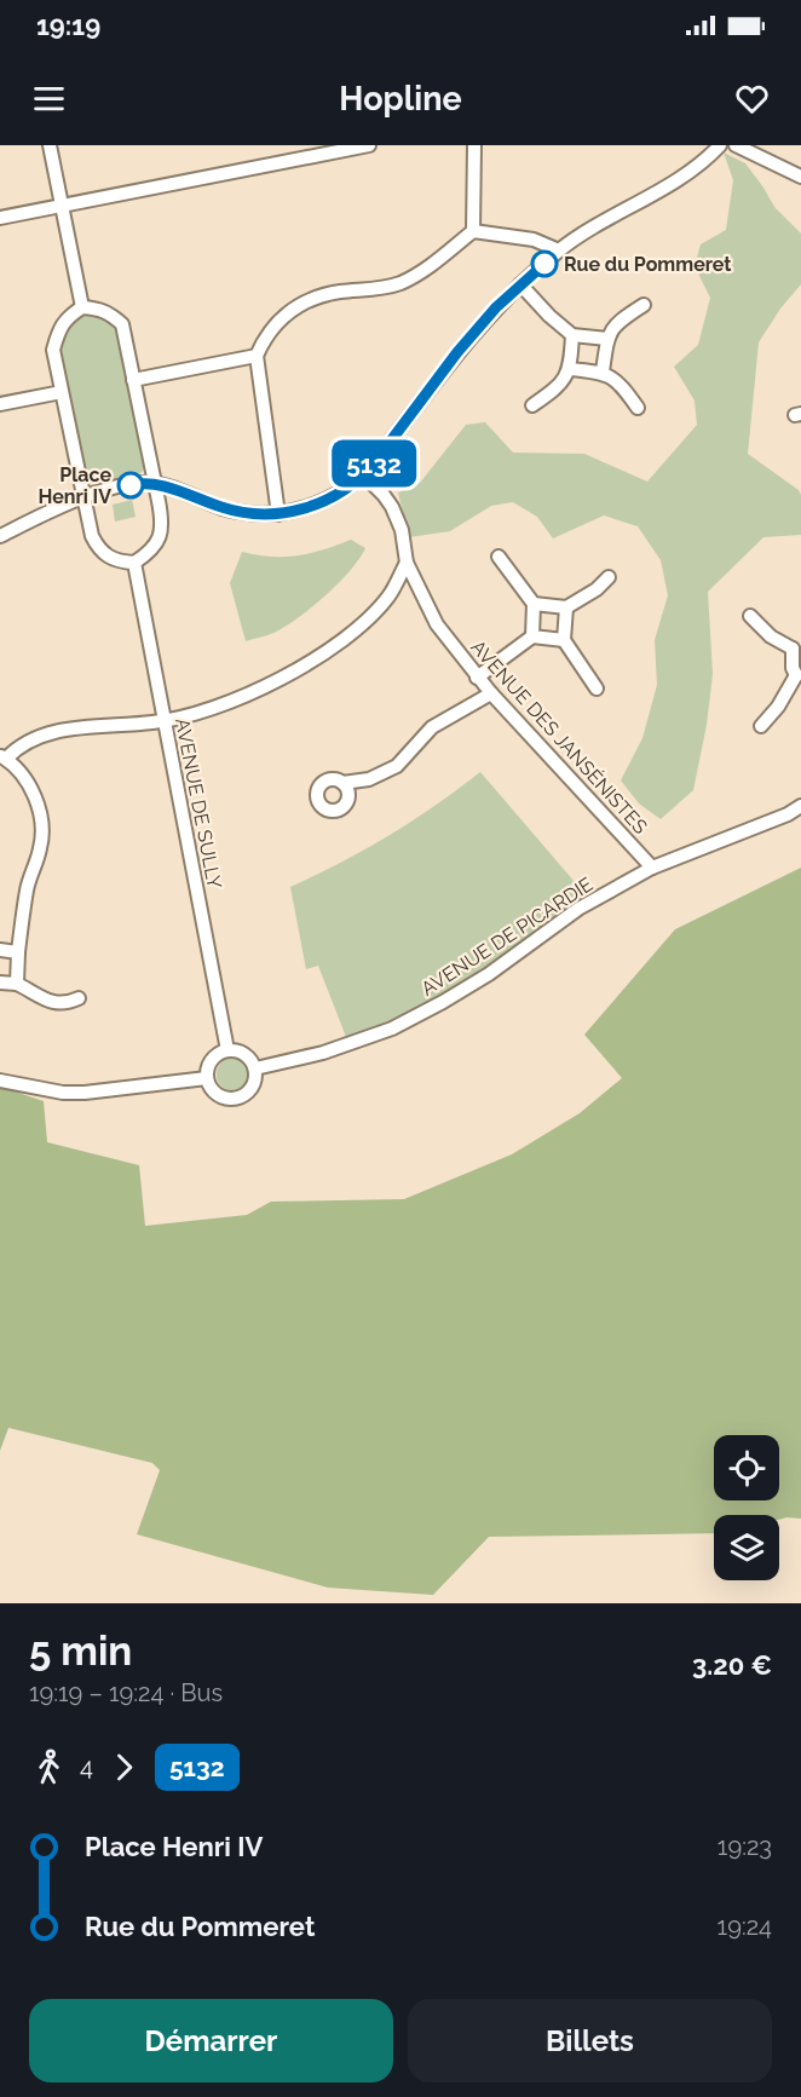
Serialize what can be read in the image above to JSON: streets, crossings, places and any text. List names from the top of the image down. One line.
{"streets":{"street":["AVENUE DES JANSÉNISTES","AVENUE DE SULLY","AVENUE DE PICARDIE"]},"crossings":[["AVENUE DES JANSÉNISTES","AVENUE DE PICARDIE"],["AVENUE DE SULLY","AVENUE DE PICARDIE"]],"places":["Rue du Pommeret","Place Henri IV"],"lines":["bus line 5132"],"page":{"status":"19:19","header":"Hopline","on_map":"5132","heading":["5 min","19:19 – 19:24 · Bus","3.20 €"],"legs":["4","5132"],"list":[{"name":"Place Henri IV","value":"19:23"},{"name":"Rue du Pommeret","value":"19:24"}],"buttons":["Démarrer","Billets"]}}
